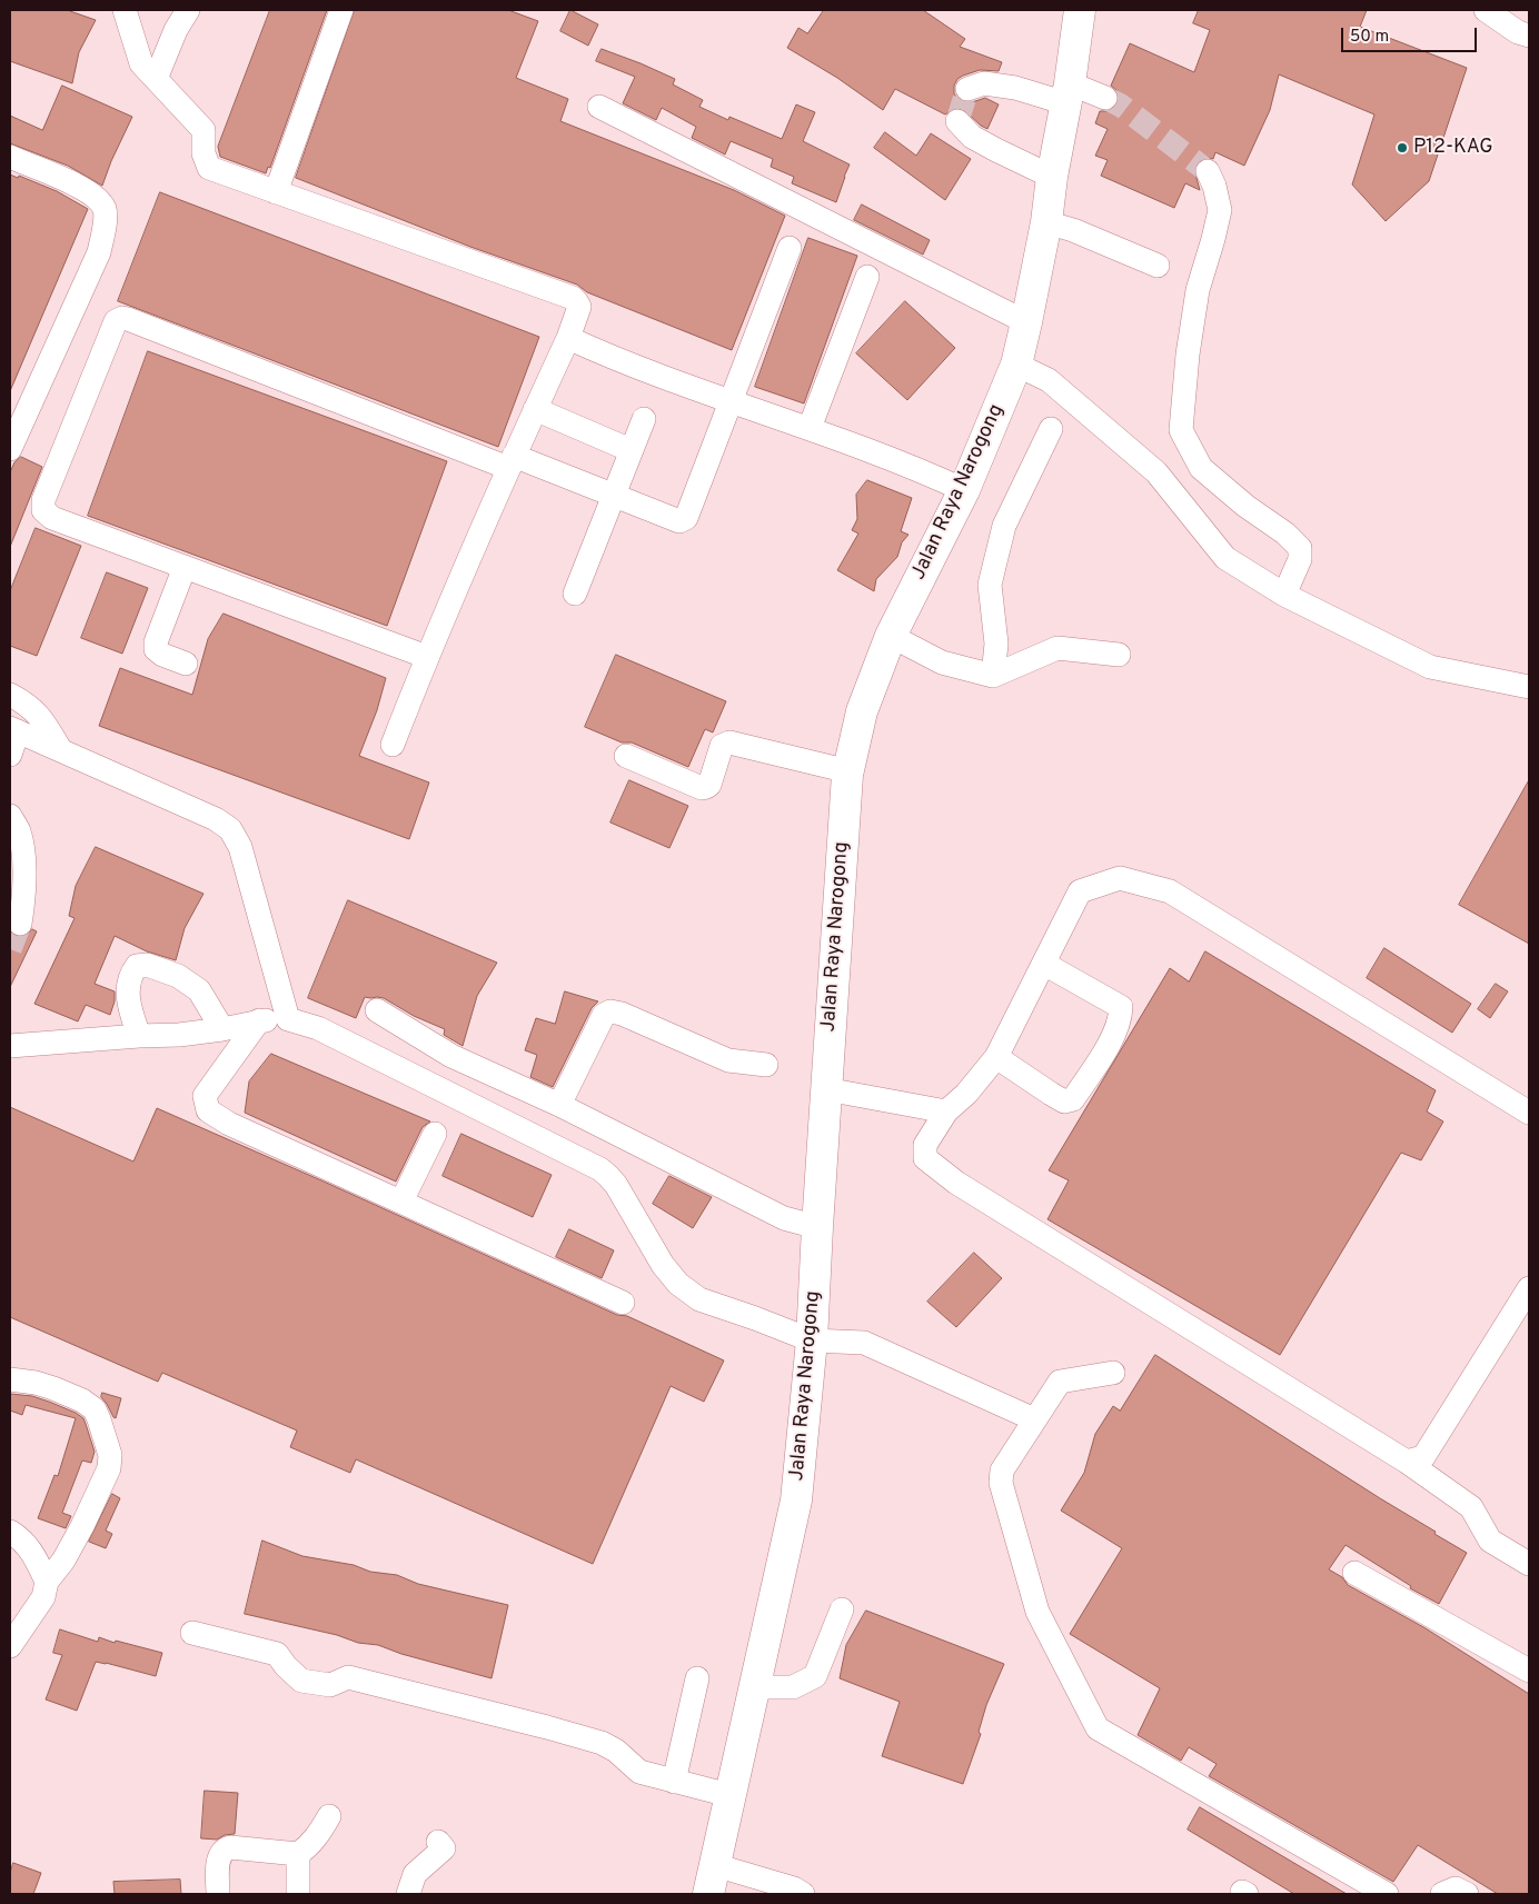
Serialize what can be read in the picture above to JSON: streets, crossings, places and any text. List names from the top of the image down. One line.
{"streets":{"main road":["Jalan Raya Narogong"]},"places":["P12-KAG"],"scale_bar":"50 m"}
